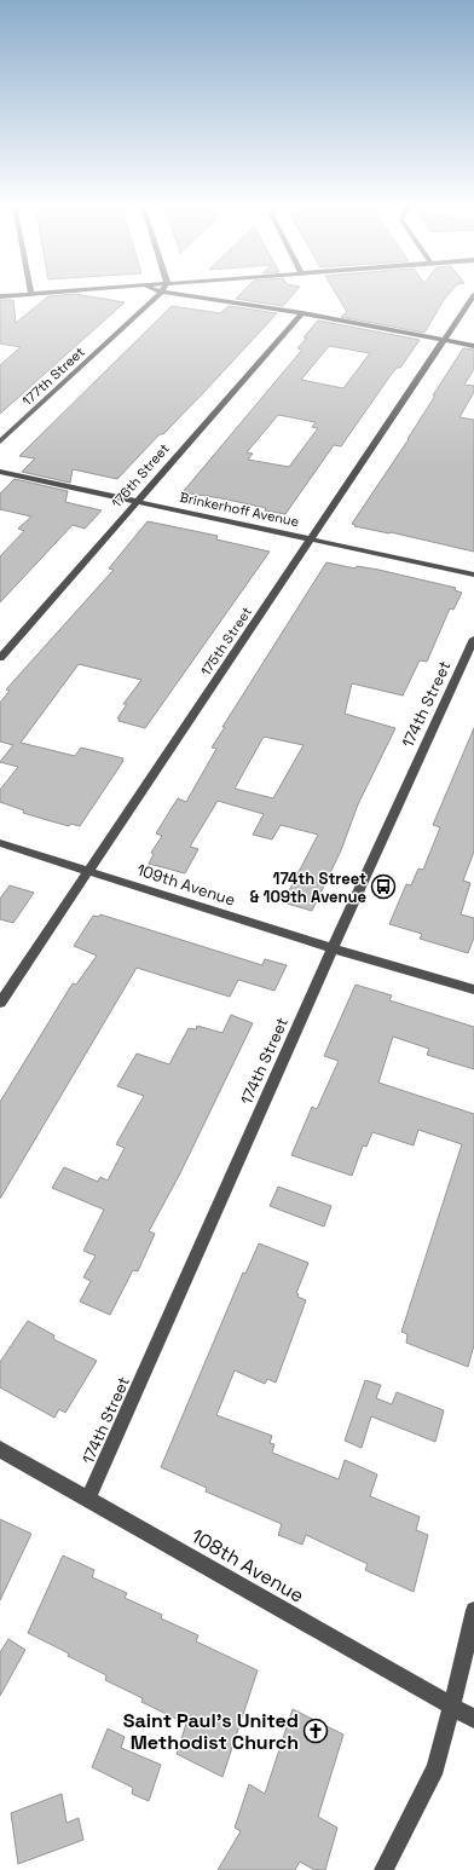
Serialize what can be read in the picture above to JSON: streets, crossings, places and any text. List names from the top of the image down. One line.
{"streets":{"street":["177th Street","176th Street","Brinkerhoff Avenue","175th Street","174th Street","109th Avenue","108th Avenue"]},"crossings":[["176th Street","Brinkerhoff Avenue"],["Brinkerhoff Avenue","175th Street"],["175th Street","109th Avenue"],["174th Street","109th Avenue"],["174th Street","108th Avenue"]],"places":{"bus stop":["174th Street & 109th Avenue"],"church":["Saint Paul's United Methodist Church"]}}
